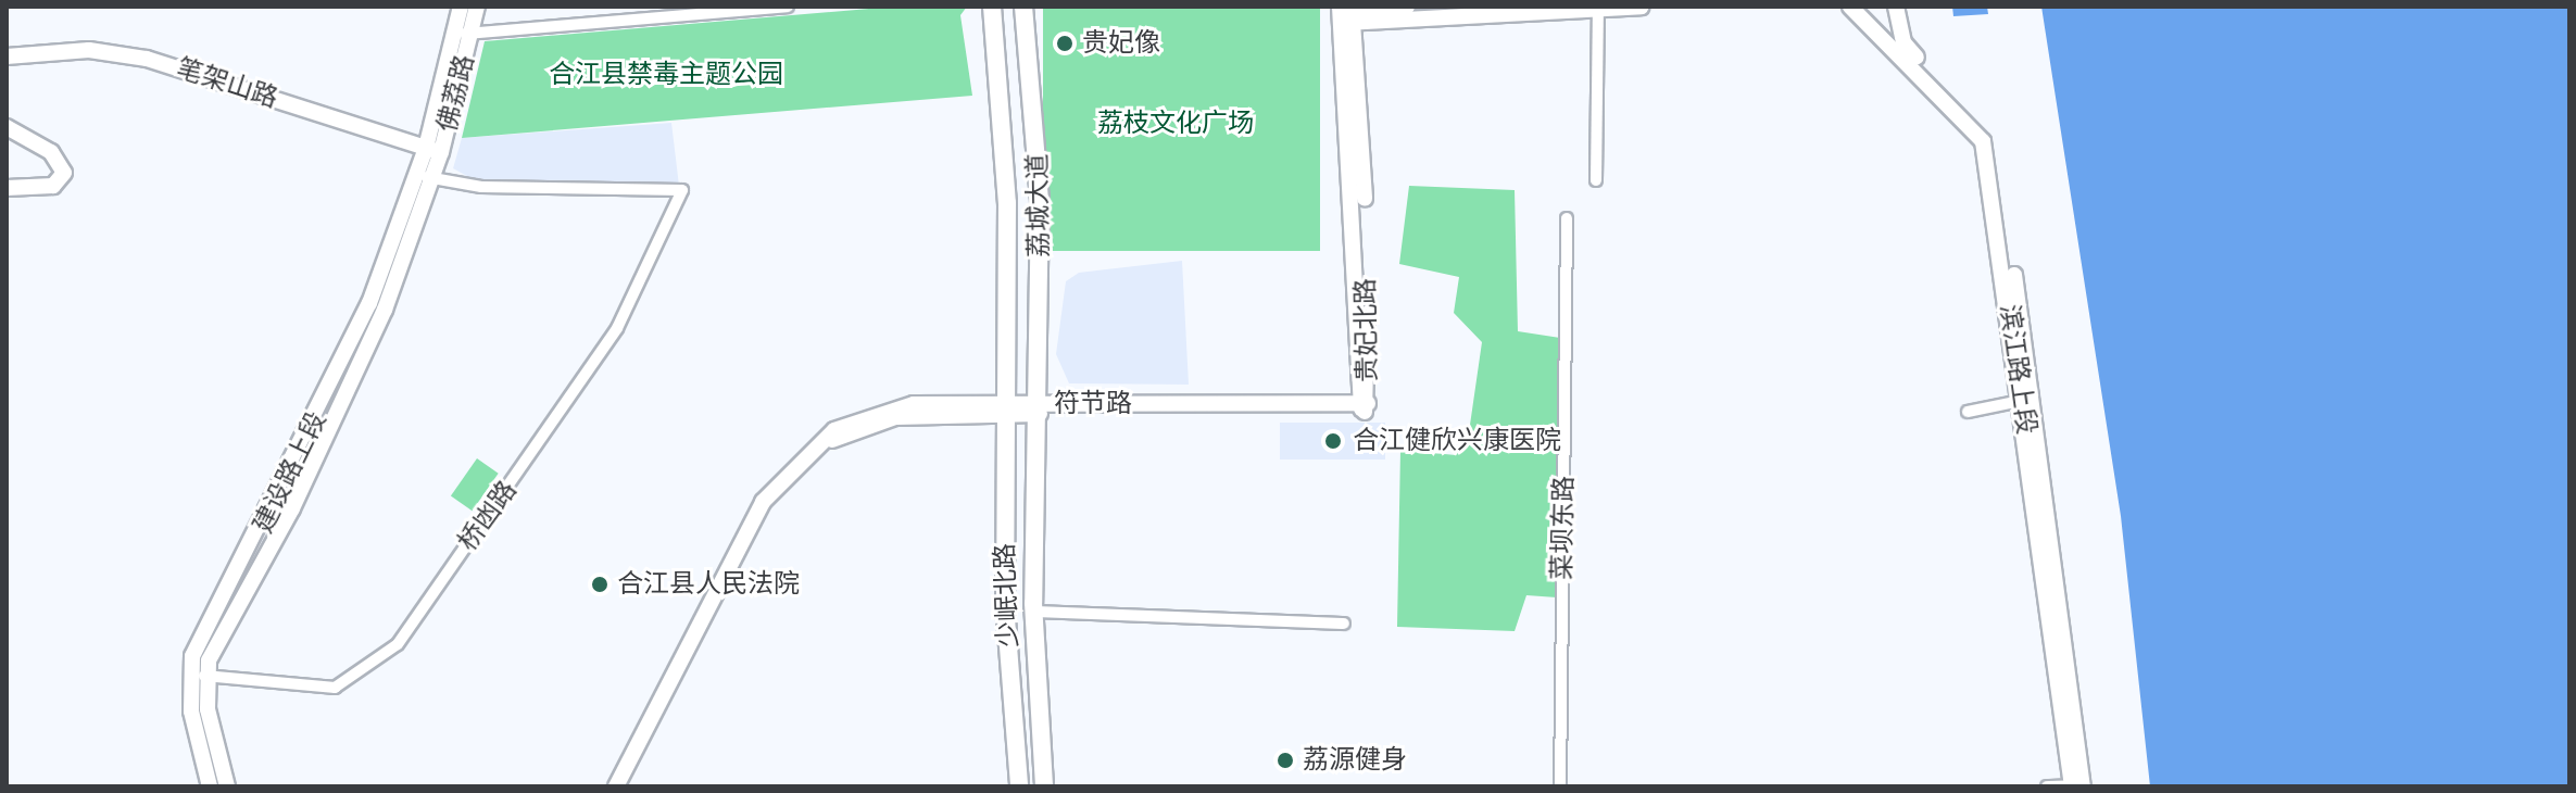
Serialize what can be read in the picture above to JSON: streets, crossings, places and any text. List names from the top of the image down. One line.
{"streets":{"main road":["笔架山路","佛荔路","荔城大道","贵妃北路","滨江路上段","符节路","建设路上段","少岷北路"],"street":["桥凼路","菜坝东路"]},"crossings":[["笔架山路","佛荔路"],["佛荔路","建设路上段"],["佛荔路","桥凼路"],["荔城大道","符节路"],["荔城大道","少岷北路"],["贵妃北路","符节路"],["符节路","少岷北路"],["建设路上段","桥凼路"]],"parks":["合江县禁毒主题公园","荔枝文化广场"],"places":["贵妃像","合江健欣兴康医院","合江县人民法院","荔源健身"]}
